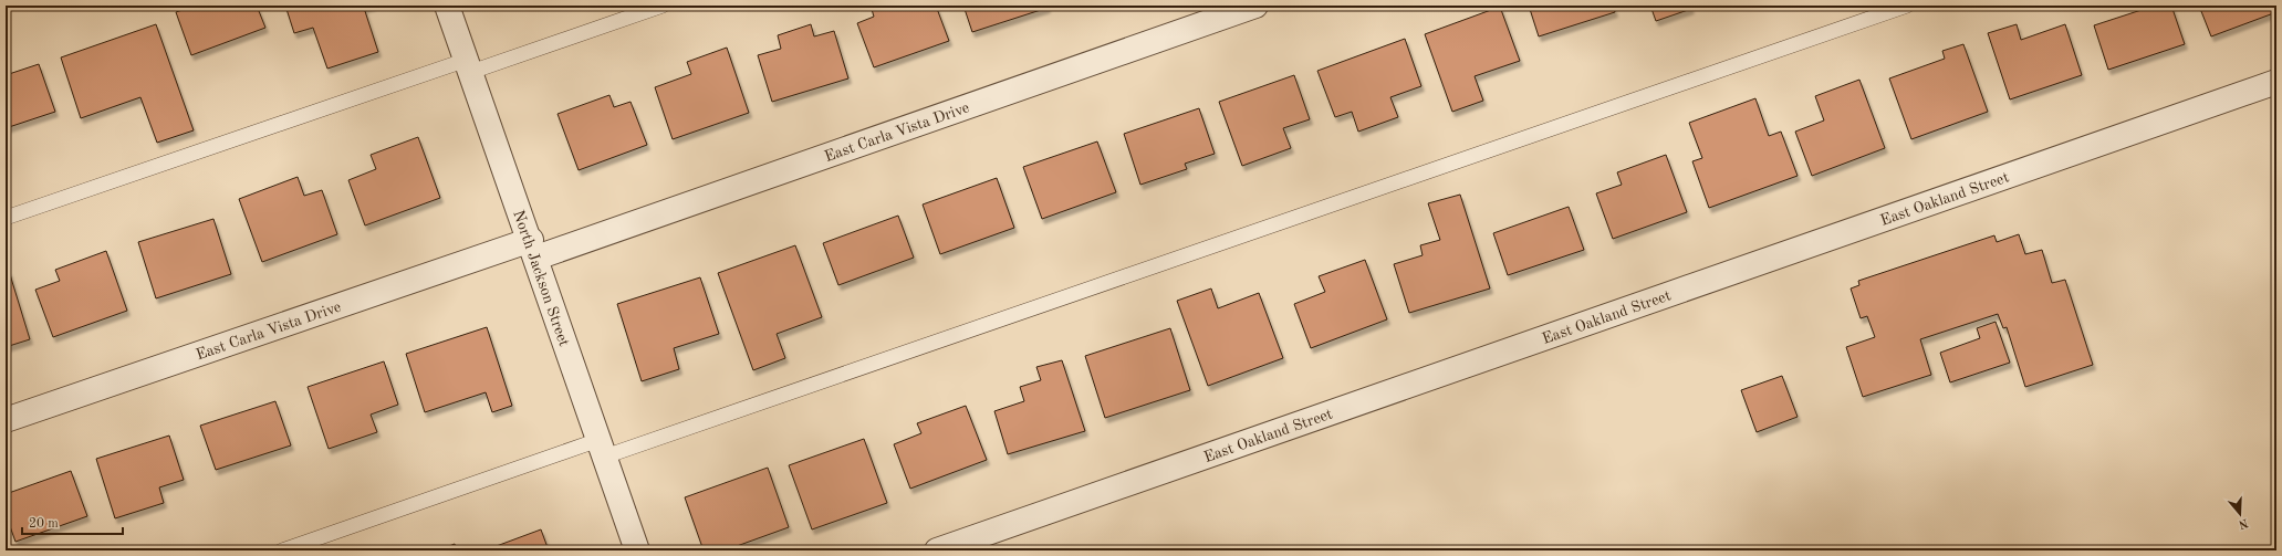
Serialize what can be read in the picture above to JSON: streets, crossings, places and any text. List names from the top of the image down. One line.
{"streets":{"street":["East Carla Vista Drive","East Oakland Street","North Jackson Street"]},"crossings":[["East Carla Vista Drive","North Jackson Street"]],"scale_bar":"20 m","north":"bottom"}
